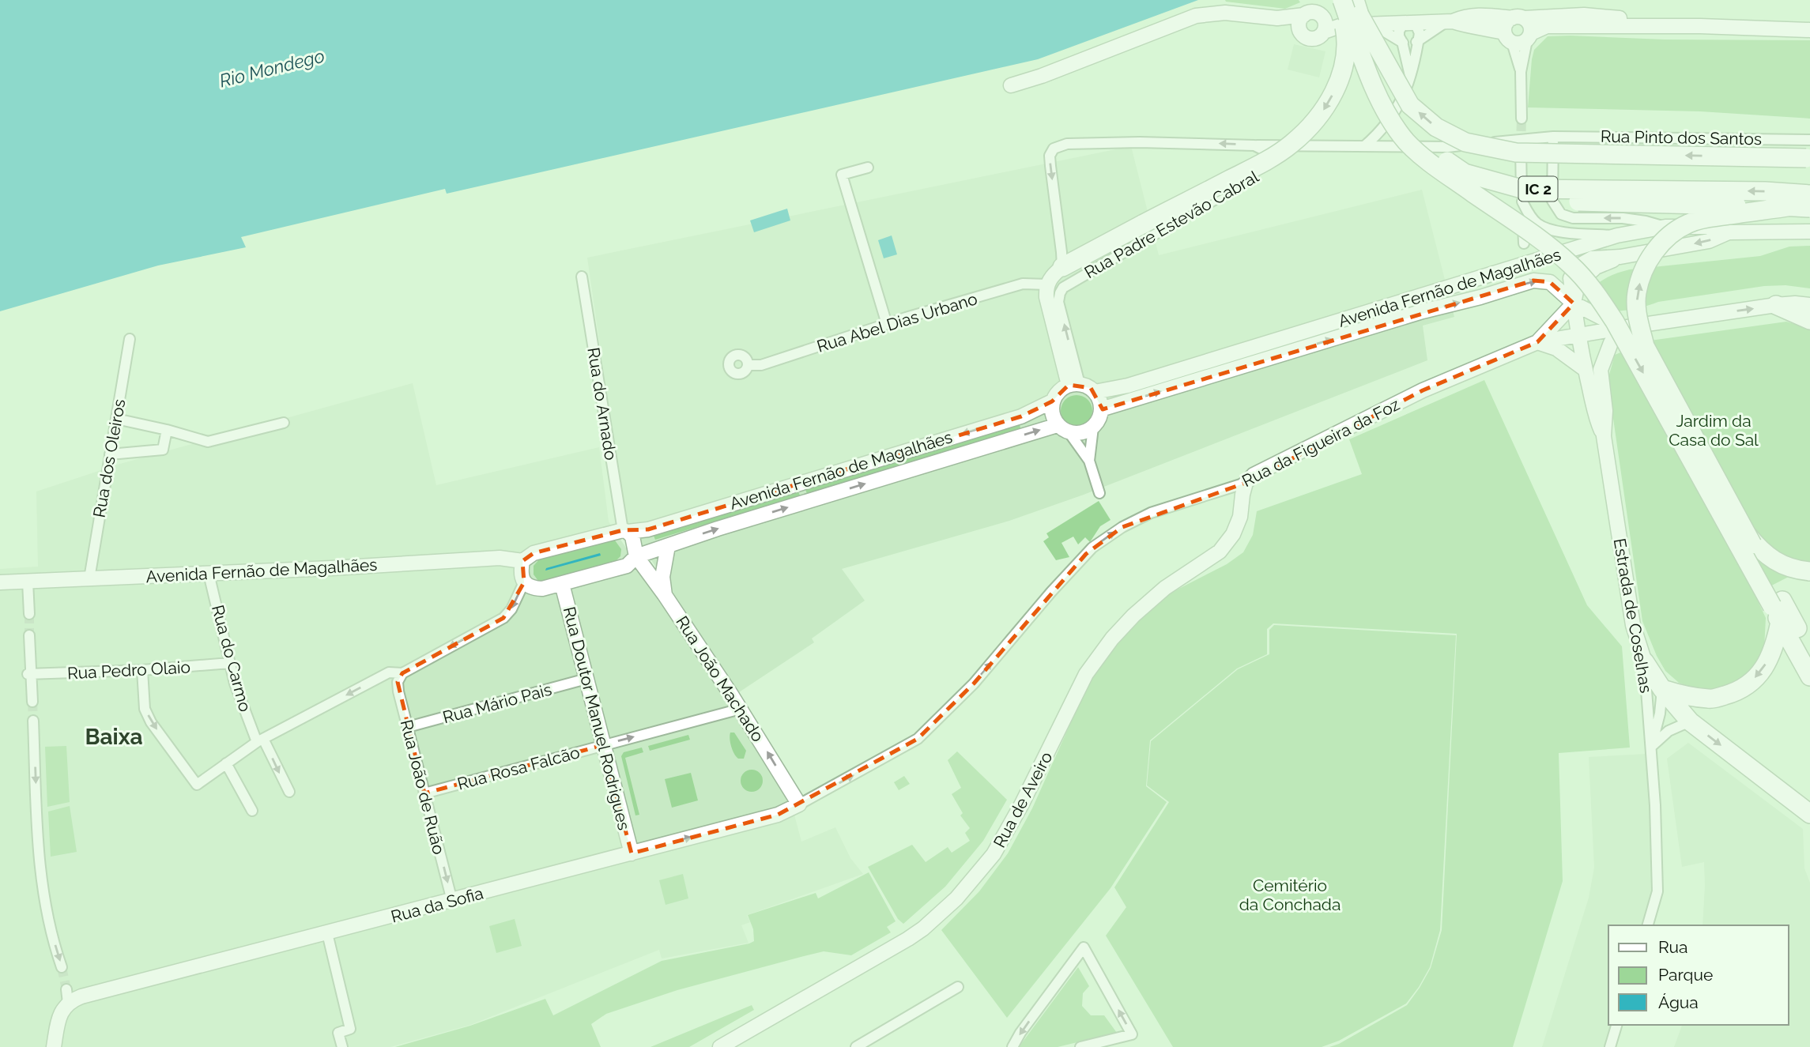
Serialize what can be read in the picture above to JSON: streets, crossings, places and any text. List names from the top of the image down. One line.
{"streets":{"highway":["IC 2"],"main road":["Rua Padre Estevão Cabral","Avenida Fernão de Magalhães","Rua da Figueira da Foz","Estrada de Coselhas","Rua João Machado","Rua Doutor Manuel Rodrigues","Rua de Aveiro","Rua da Sofia"],"street":["Rua Pinto dos Santos","Rua Abel Dias Urbano","Rua do Arnado","Rua dos Oleiros","Rua do Carmo","Rua Pedro Olaio","Rua Mário Pais","Rua Rosa Falcão","Rua João de Ruão"]},"crossings":[["Rua Pinto dos Santos","Rua Padre Estevão Cabral"],["Rua Padre Estevão Cabral","Avenida Fernão de Magalhães"],["Rua Padre Estevão Cabral","Rua Abel Dias Urbano"],["Avenida Fernão de Magalhães","Rua do Arnado"],["Avenida Fernão de Magalhães","Rua da Figueira da Foz"],["Avenida Fernão de Magalhães","Rua dos Oleiros"],["Avenida Fernão de Magalhães","Rua do Carmo"],["Avenida Fernão de Magalhães","Rua João Machado"],["Avenida Fernão de Magalhães","Rua Doutor Manuel Rodrigues"],["Rua da Figueira da Foz","Rua João Machado"],["Rua da Figueira da Foz","Rua de Aveiro"],["Rua da Figueira da Foz","Rua da Sofia"],["Rua do Carmo","Rua Pedro Olaio"],["Rua João Machado","Rua Rosa Falcão"],["Rua João Machado","Rua da Sofia"],["Rua Mário Pais","Rua Doutor Manuel Rodrigues"],["Rua Mário Pais","Rua João de Ruão"],["Rua Doutor Manuel Rodrigues","Rua Rosa Falcão"],["Rua Doutor Manuel Rodrigues","Rua da Sofia"],["Rua Rosa Falcão","Rua João de Ruão"],["Rua João de Ruão","Rua da Sofia"]],"one_way":["Rua da Figueira da Foz","Rua João Machado","Rua Rosa Falcão","Rua João de Ruão"],"districts":["Baixa"],"water":["Rio Mondego"],"parks":["Jardim da Casa do Sal","Cemitério da Conchada"],"legend":["Rua","Parque","Água"]}
